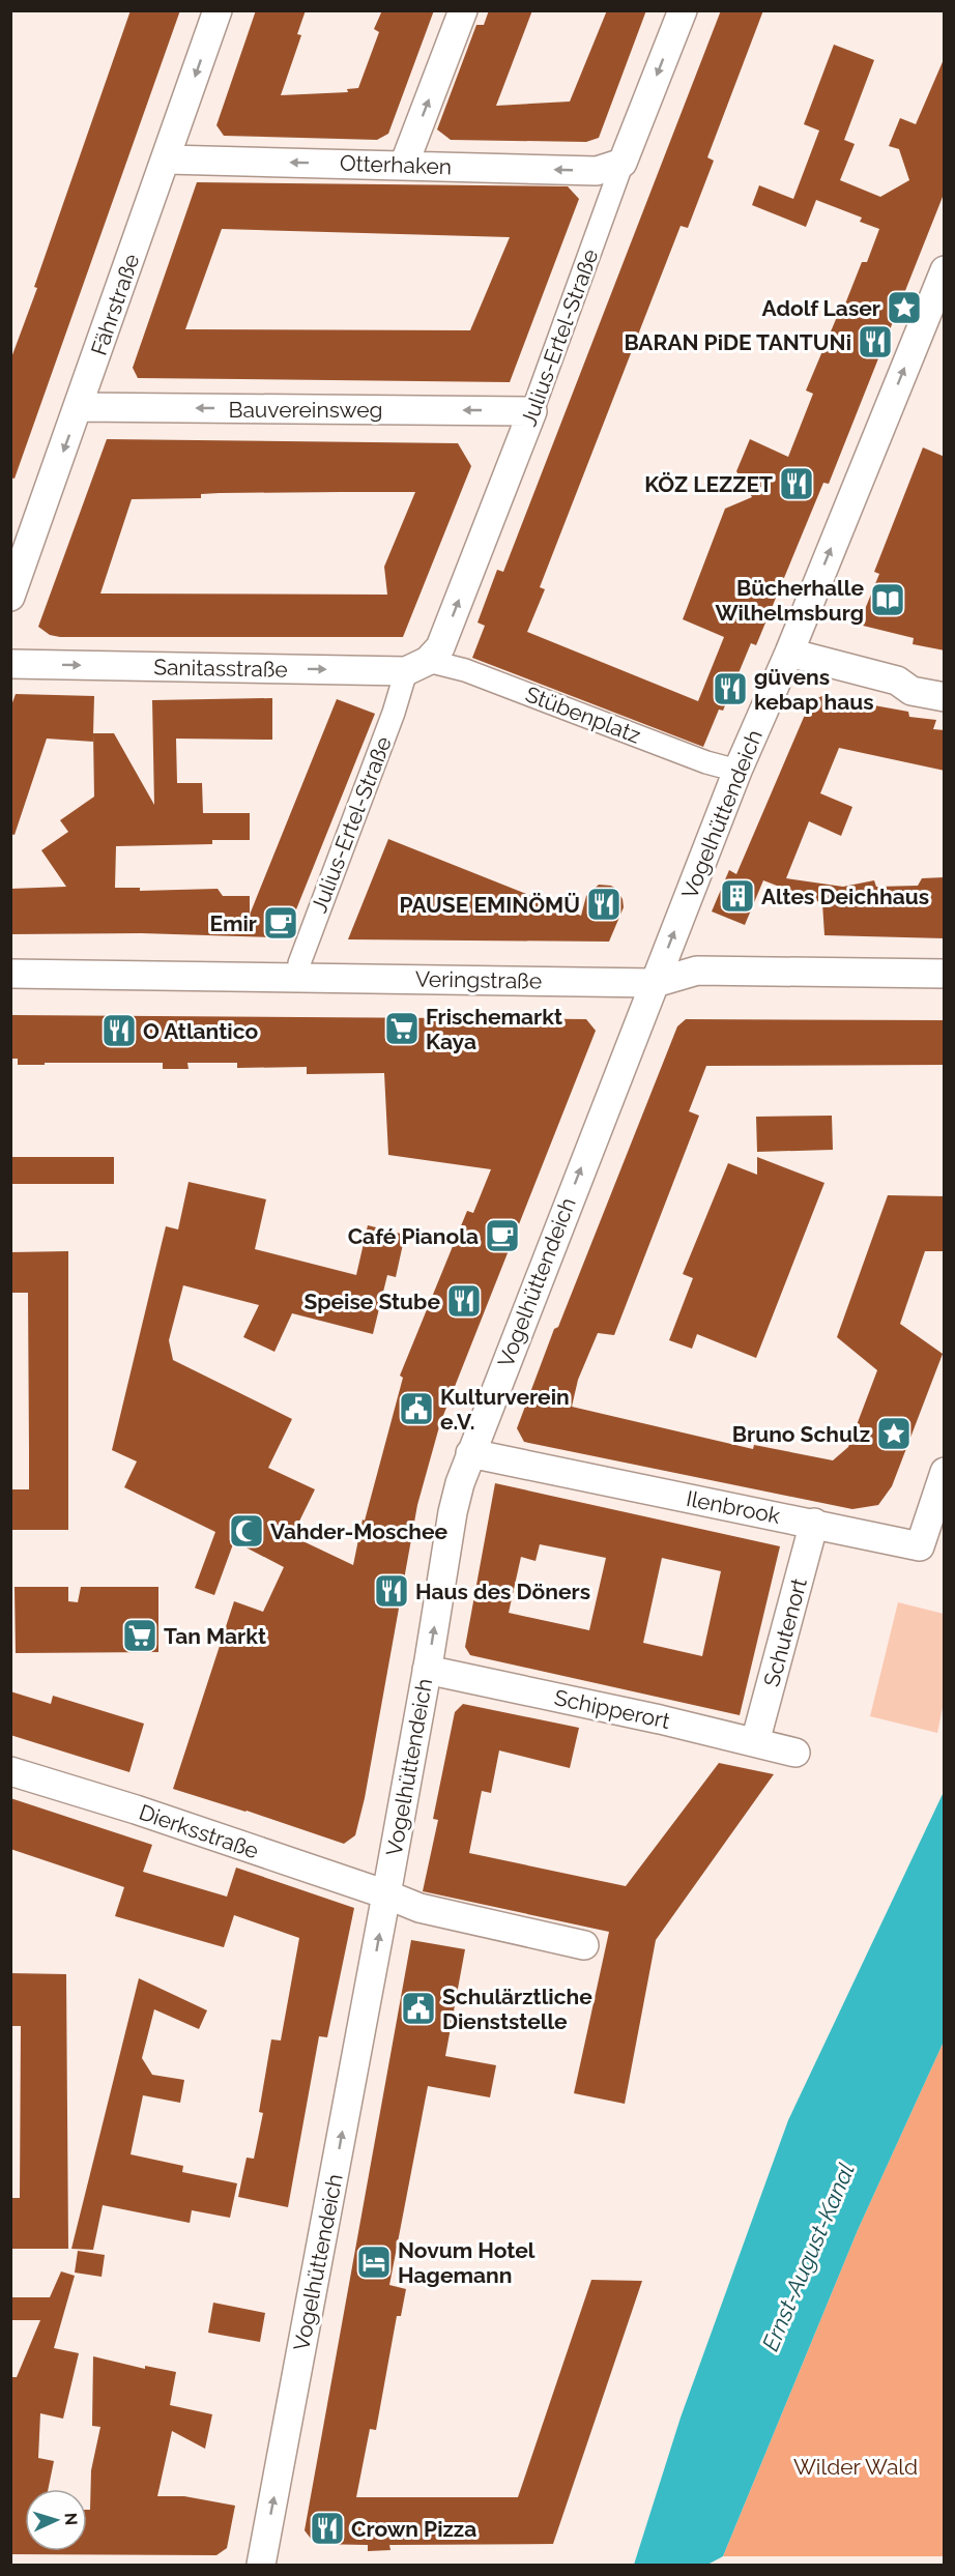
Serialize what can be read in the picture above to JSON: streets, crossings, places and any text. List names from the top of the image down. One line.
{"streets":{"street":["Otterhaken","Fährstraße","Julius-Ertel-Straße","Bauvereinsweg","Sanitasstraße","Stübenplatz","Vogelhüttendeich","Veringstraße","Ilenbrook","Schutenort","Schipperort","Dierksstraße"]},"crossings":[["Otterhaken","Fährstraße"],["Otterhaken","Julius-Ertel-Straße"],["Fährstraße","Bauvereinsweg"],["Julius-Ertel-Straße","Bauvereinsweg"],["Julius-Ertel-Straße","Sanitasstraße"],["Julius-Ertel-Straße","Stübenplatz"],["Julius-Ertel-Straße","Veringstraße"],["Sanitasstraße","Stübenplatz"],["Stübenplatz","Vogelhüttendeich"],["Vogelhüttendeich","Veringstraße"],["Vogelhüttendeich","Ilenbrook"],["Vogelhüttendeich","Schipperort"],["Vogelhüttendeich","Dierksstraße"],["Ilenbrook","Schutenort"],["Schutenort","Schipperort"]],"one_way":["Otterhaken","Fährstraße","Bauvereinsweg","Sanitasstraße","Vogelhüttendeich"],"water":["Ernst-August-Kanal"],"parks":["Wilder Wald"],"places":{"place":["Adolf Laser","Bruno Schulz"],"restaurant":["BARAN PiDE TANTUNi","KÖZ LEZZET","güvens kebap haus","PAUSE EMINÖMÜ","O Atlantico","Speise Stube","Haus des Döners","Crown Pizza"],"library":["Bücherhalle Wilhelmsburg"],"building":["Altes Deichhaus"],"cafe":["Emir","Café Pianola"],"supermarket":["Frischemarkt Kaya","Tan Markt"],"public building":["Kulturverein e.V.","Schulärztliche Dienststelle"],"mosque":["Vahder-Moschee"],"hotel":["Novum Hotel Hagemann"]},"north":"right"}
